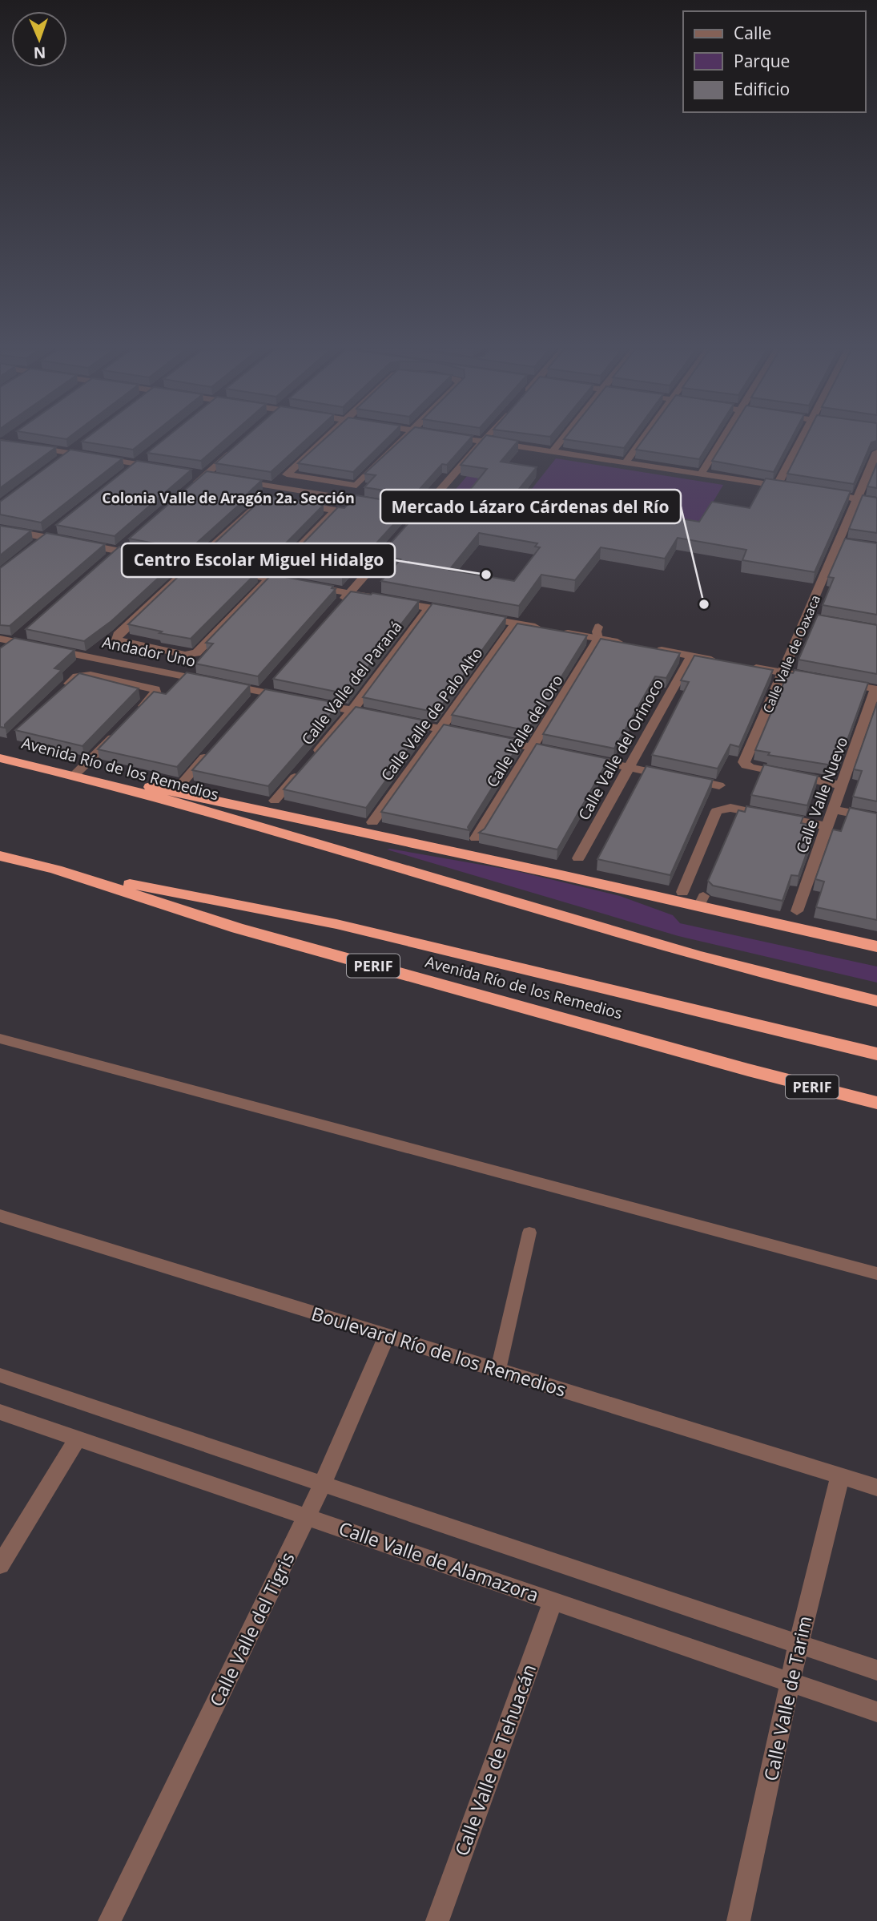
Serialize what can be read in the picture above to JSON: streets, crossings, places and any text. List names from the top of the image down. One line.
{"streets":{"highway":["Avenida Río de los Remedios","PERIF"],"street":["Andador Uno","Calle Valle de Oaxaca","Calle Valle del Paraná","Calle Valle de Palo Alto","Calle Valle del Oro","Calle Valle del Orinoco","Calle Valle Nuevo","Boulevard Río de los Remedios","Calle Valle de Alamazora","Calle Valle del Tigris","Calle Valle de Tarim","Calle Valle de Tehuacán"]},"crossings":[["Calle Valle de Oaxaca","Calle Valle Nuevo"],["Boulevard Río de los Remedios","Calle Valle del Tigris"],["Boulevard Río de los Remedios","Calle Valle de Tarim"],["Calle Valle de Alamazora","Calle Valle del Tigris"],["Calle Valle de Alamazora","Calle Valle de Tarim"],["Calle Valle de Alamazora","Calle Valle de Tehuacán"]],"districts":["Colonia Valle de Aragón 2a. Sección"],"places":["Centro Escolar Miguel Hidalgo","Mercado Lázaro Cárdenas del Río"],"legend":["Calle","Parque","Edificio"],"north":"bottom"}
